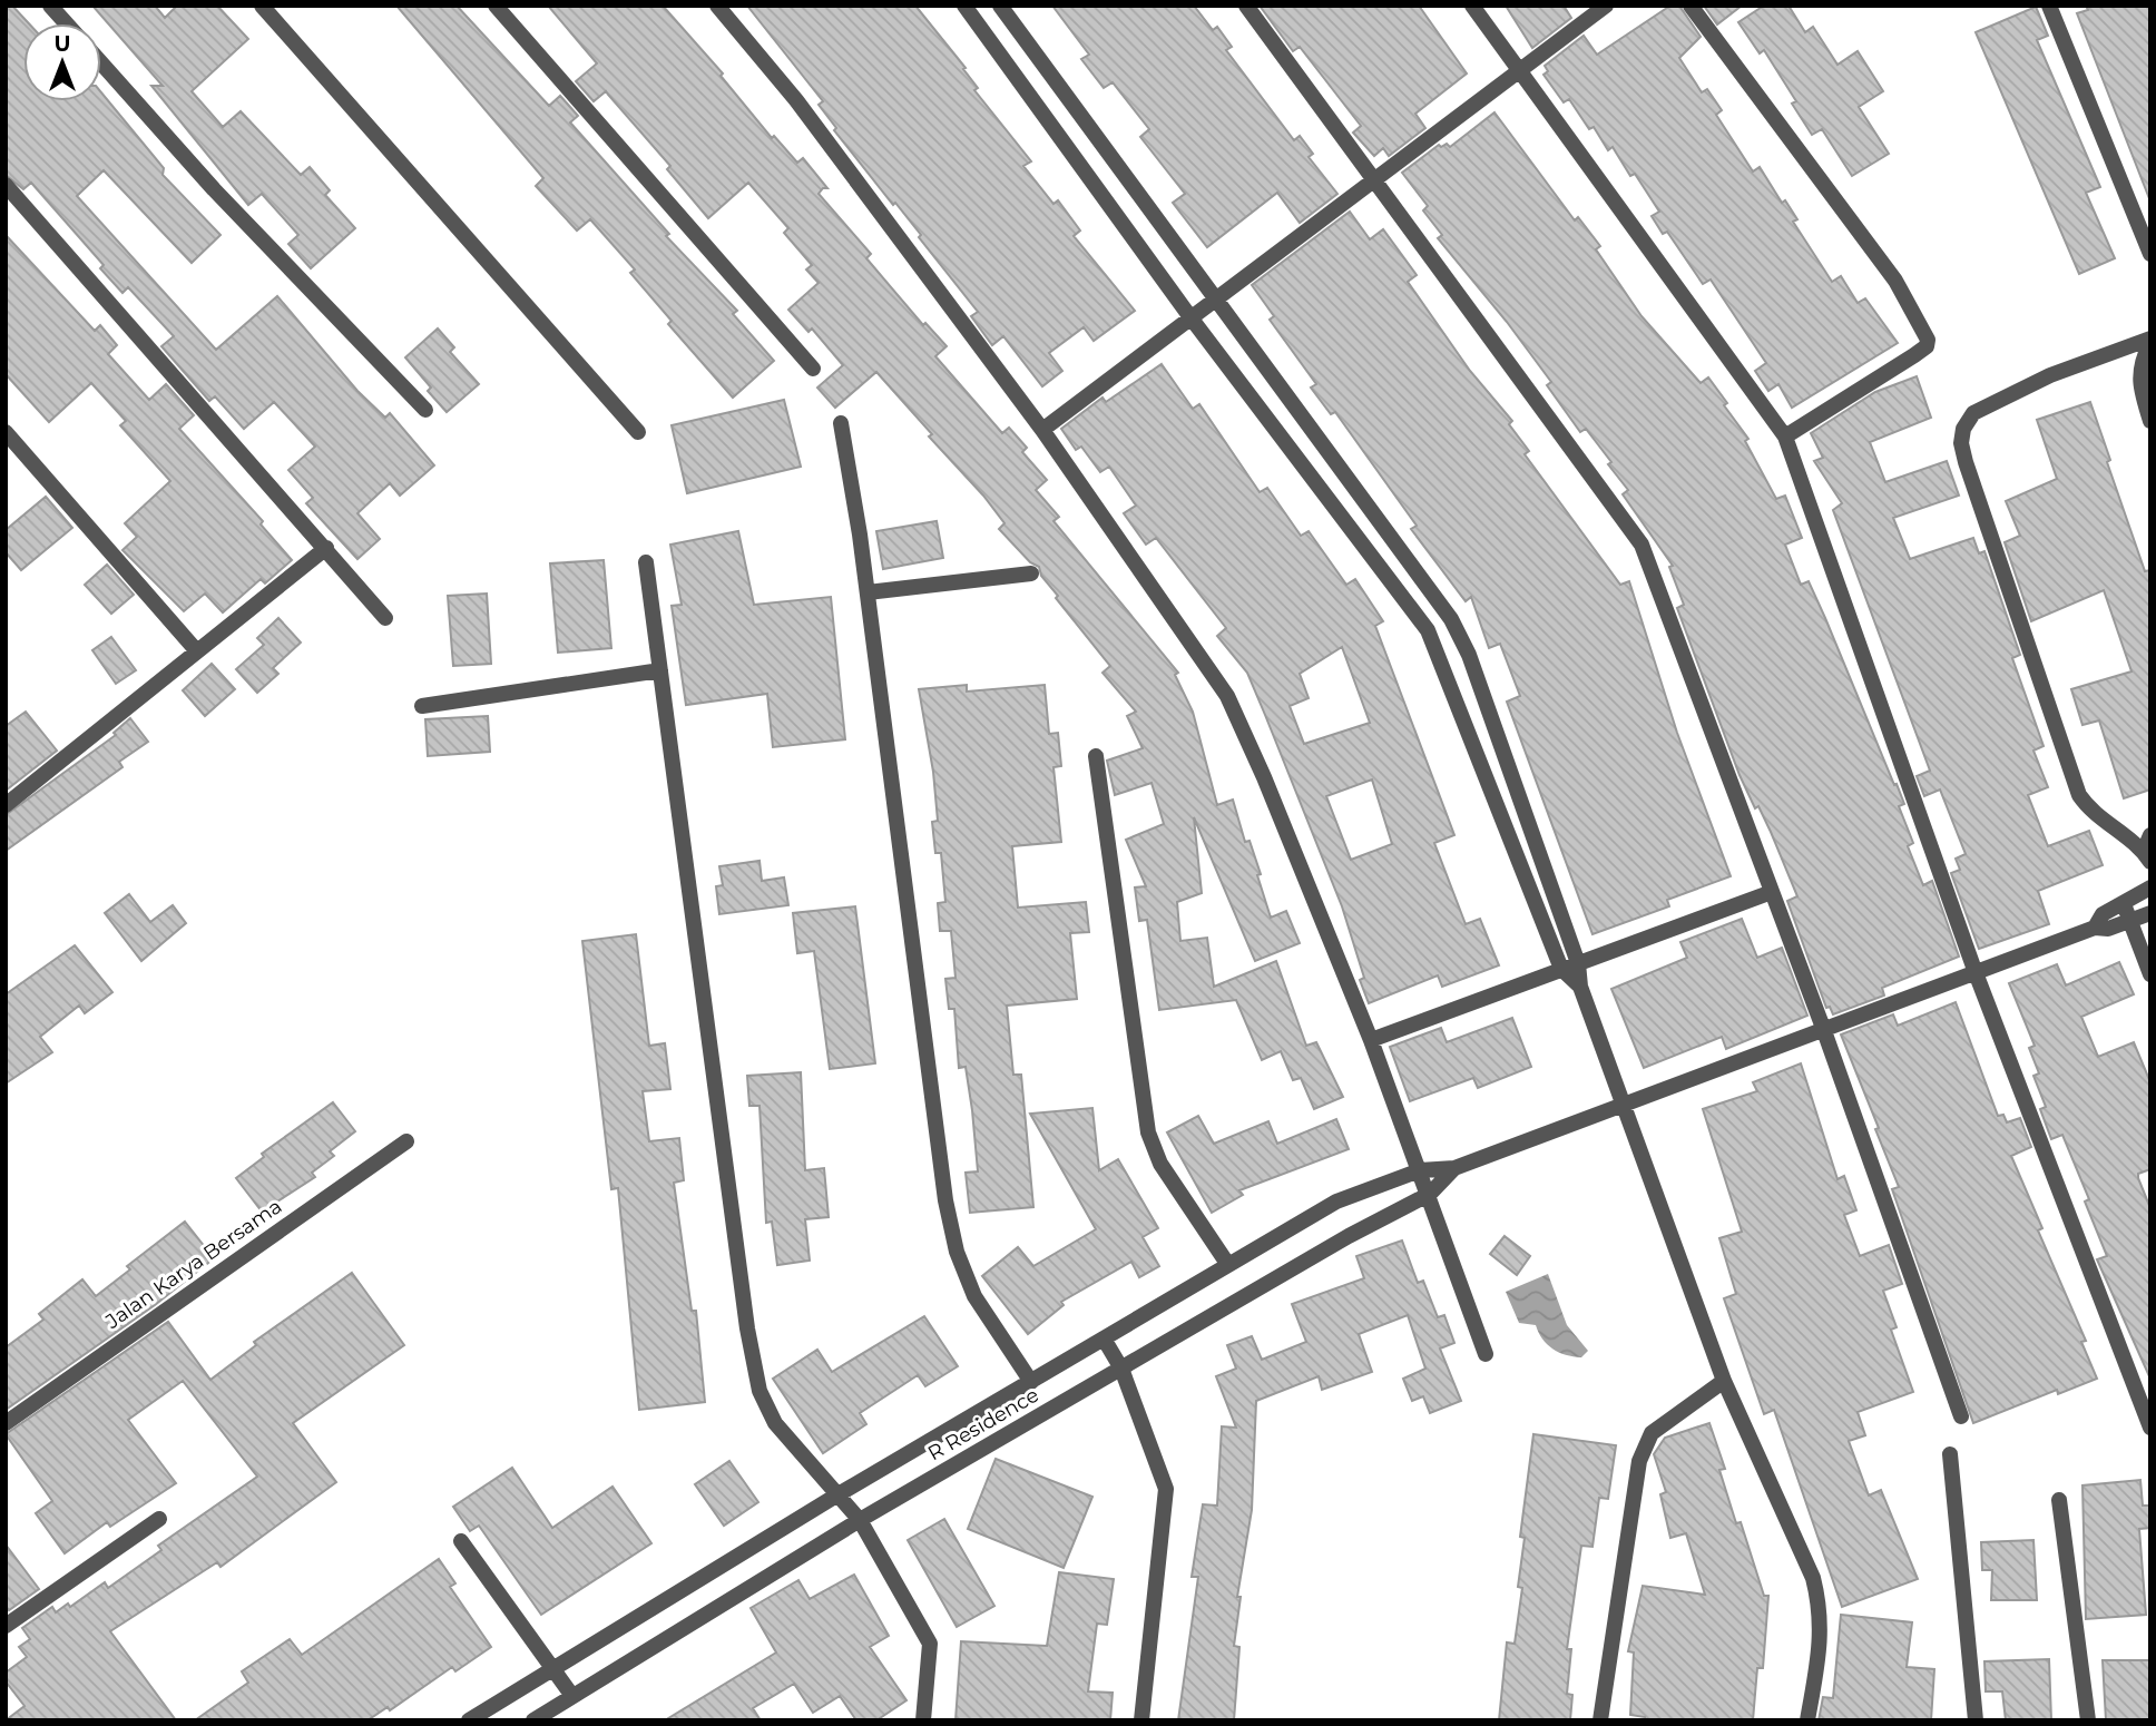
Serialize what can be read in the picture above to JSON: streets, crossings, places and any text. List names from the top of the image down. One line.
{"streets":{"street":["Jalan Karya Bersama","R Residence"]},"north":"top"}
